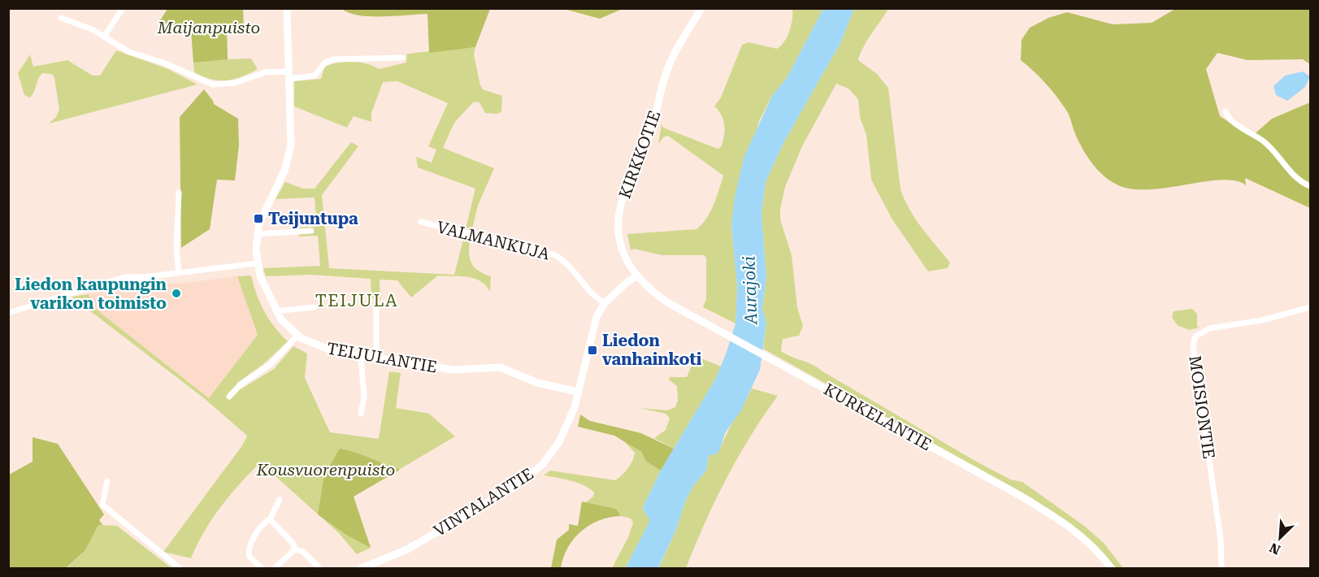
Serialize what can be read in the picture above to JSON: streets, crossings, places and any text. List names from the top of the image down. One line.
{"streets":{"street":["KIRKKOTIE","VALMANKUJA","TEIJULANTIE","MOISIONTIE","KURKELANTIE","VINTALANTIE"]},"crossings":[["KIRKKOTIE","KURKELANTIE"],["KIRKKOTIE","VINTALANTIE"],["VALMANKUJA","VINTALANTIE"],["TEIJULANTIE","VINTALANTIE"],["KURKELANTIE","VINTALANTIE"]],"districts":["TEIJULA"],"water":["Aurajoki"],"parks":["Maijanpuisto","Kousvuorenpuisto"],"places":{"transit":["Teijuntupa","Liedon vanhainkoti"],"other":["Liedon kaupungin varikon toimisto"]},"north":"bottom left"}
